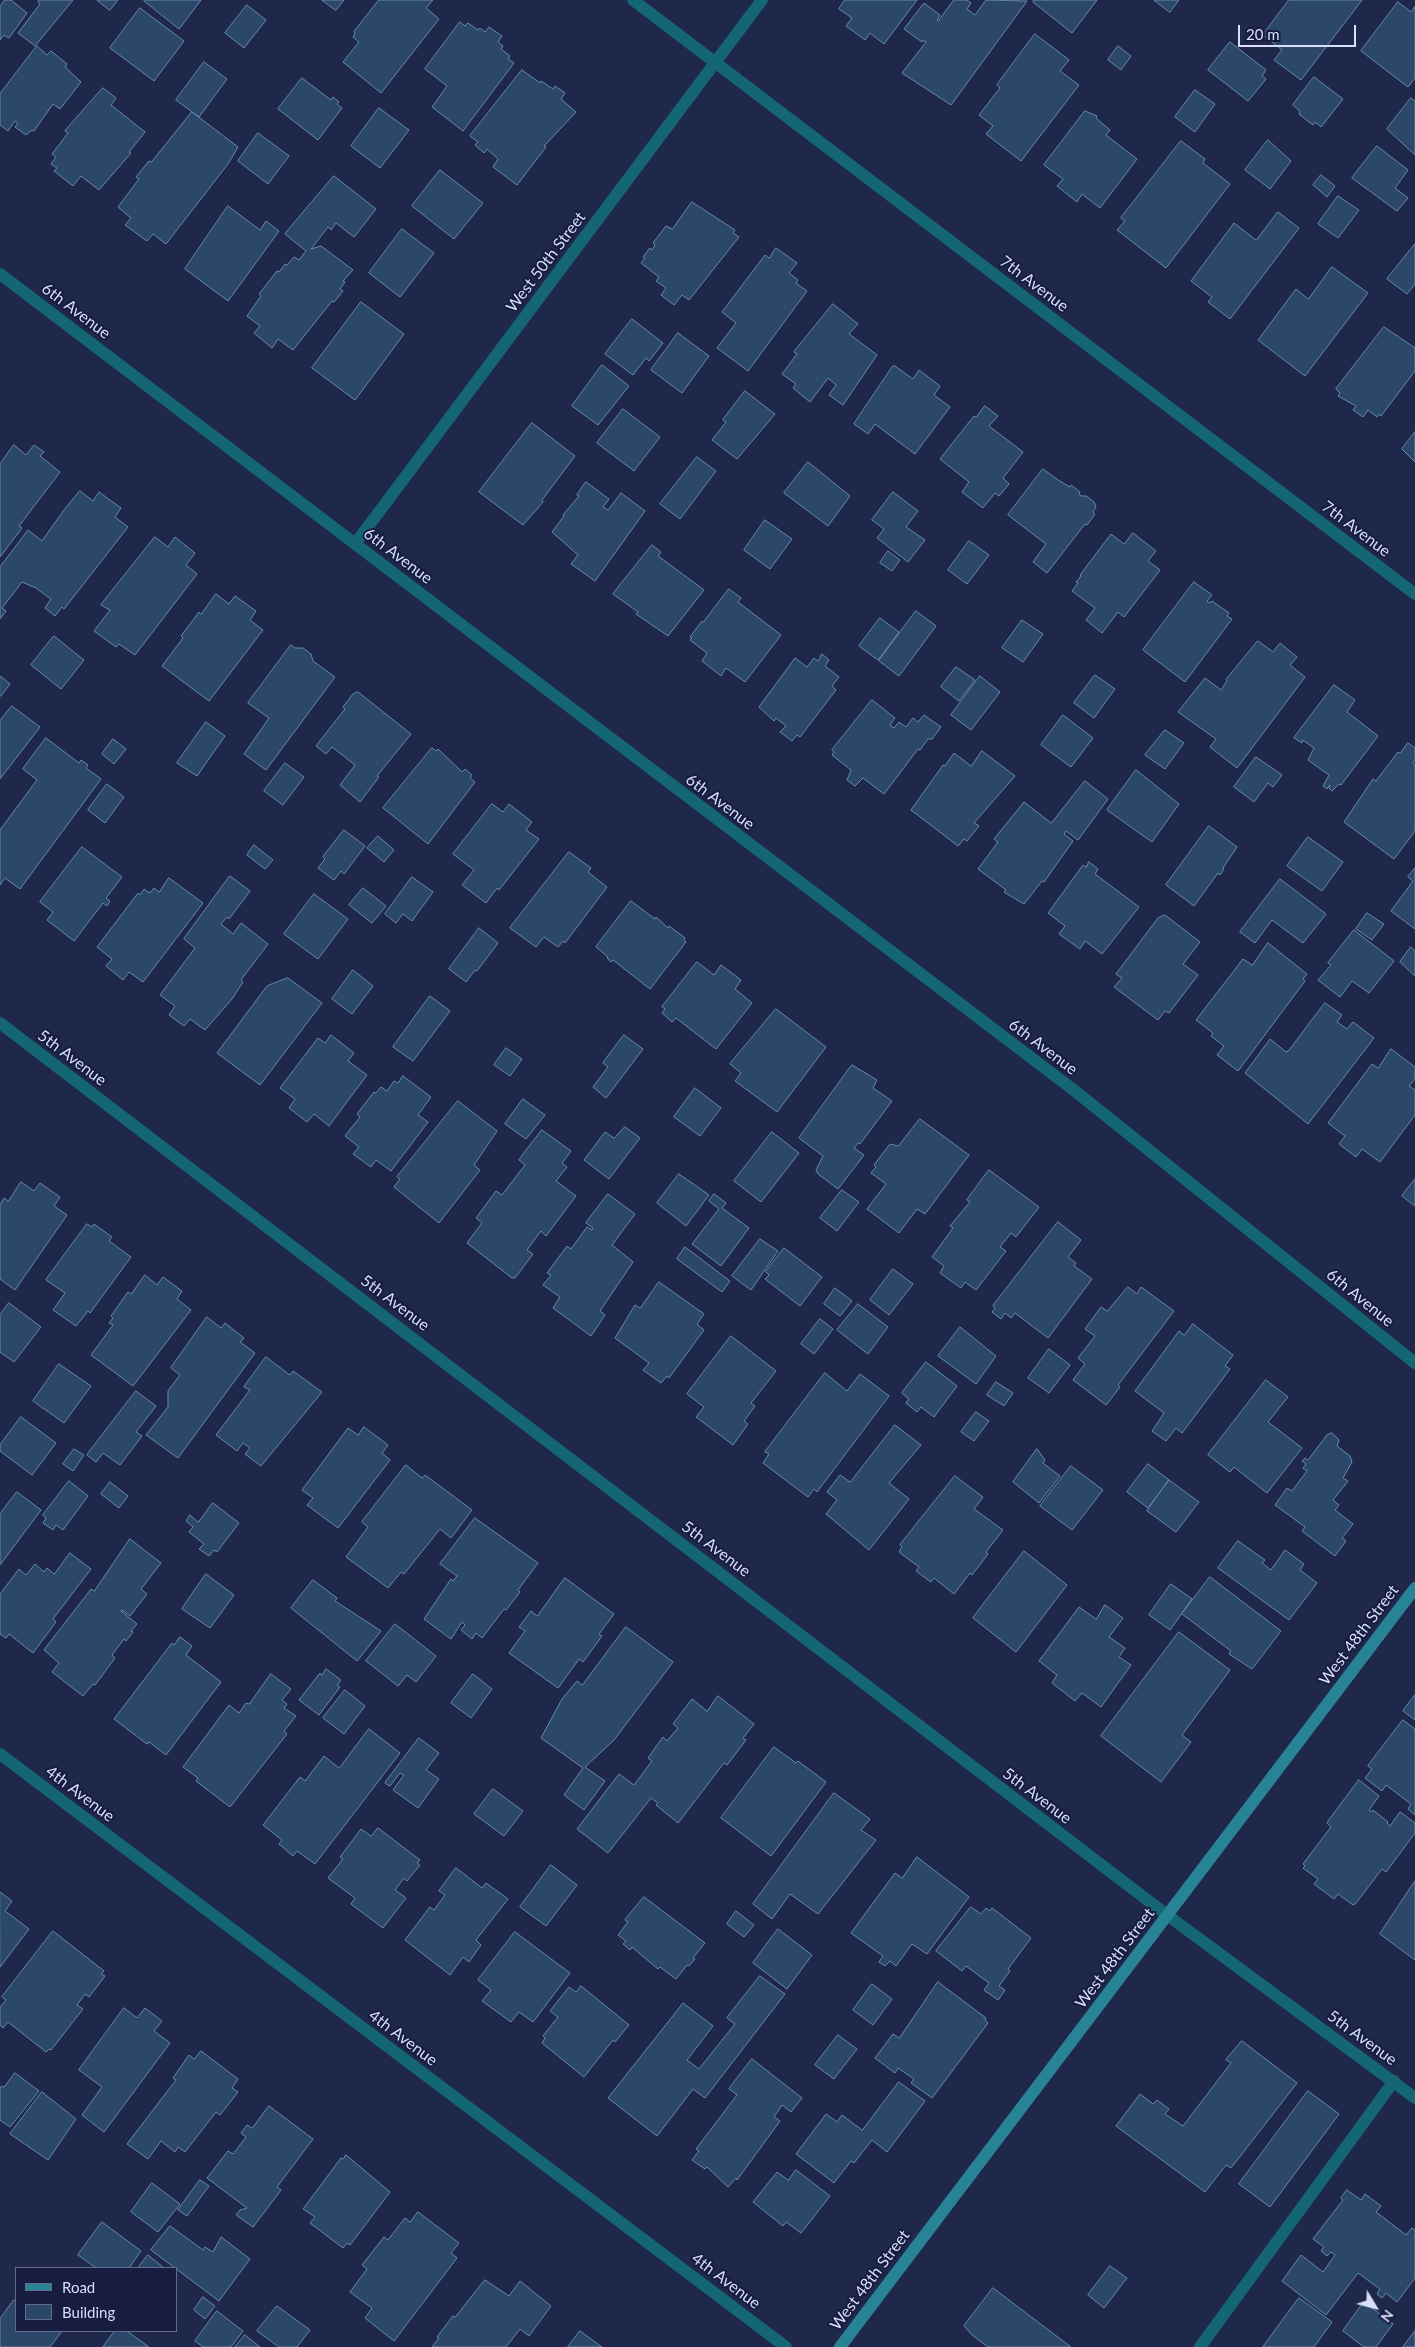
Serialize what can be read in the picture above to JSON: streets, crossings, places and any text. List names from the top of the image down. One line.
{"streets":{"street":["West 50th Street","7th Avenue","6th Avenue","5th Avenue","West 48th Street","4th Avenue"]},"crossings":[["West 50th Street","7th Avenue"],["West 50th Street","6th Avenue"],["5th Avenue","West 48th Street"]],"legend":["Road","Building"],"scale_bar":"20 m","north":"bottom right"}
